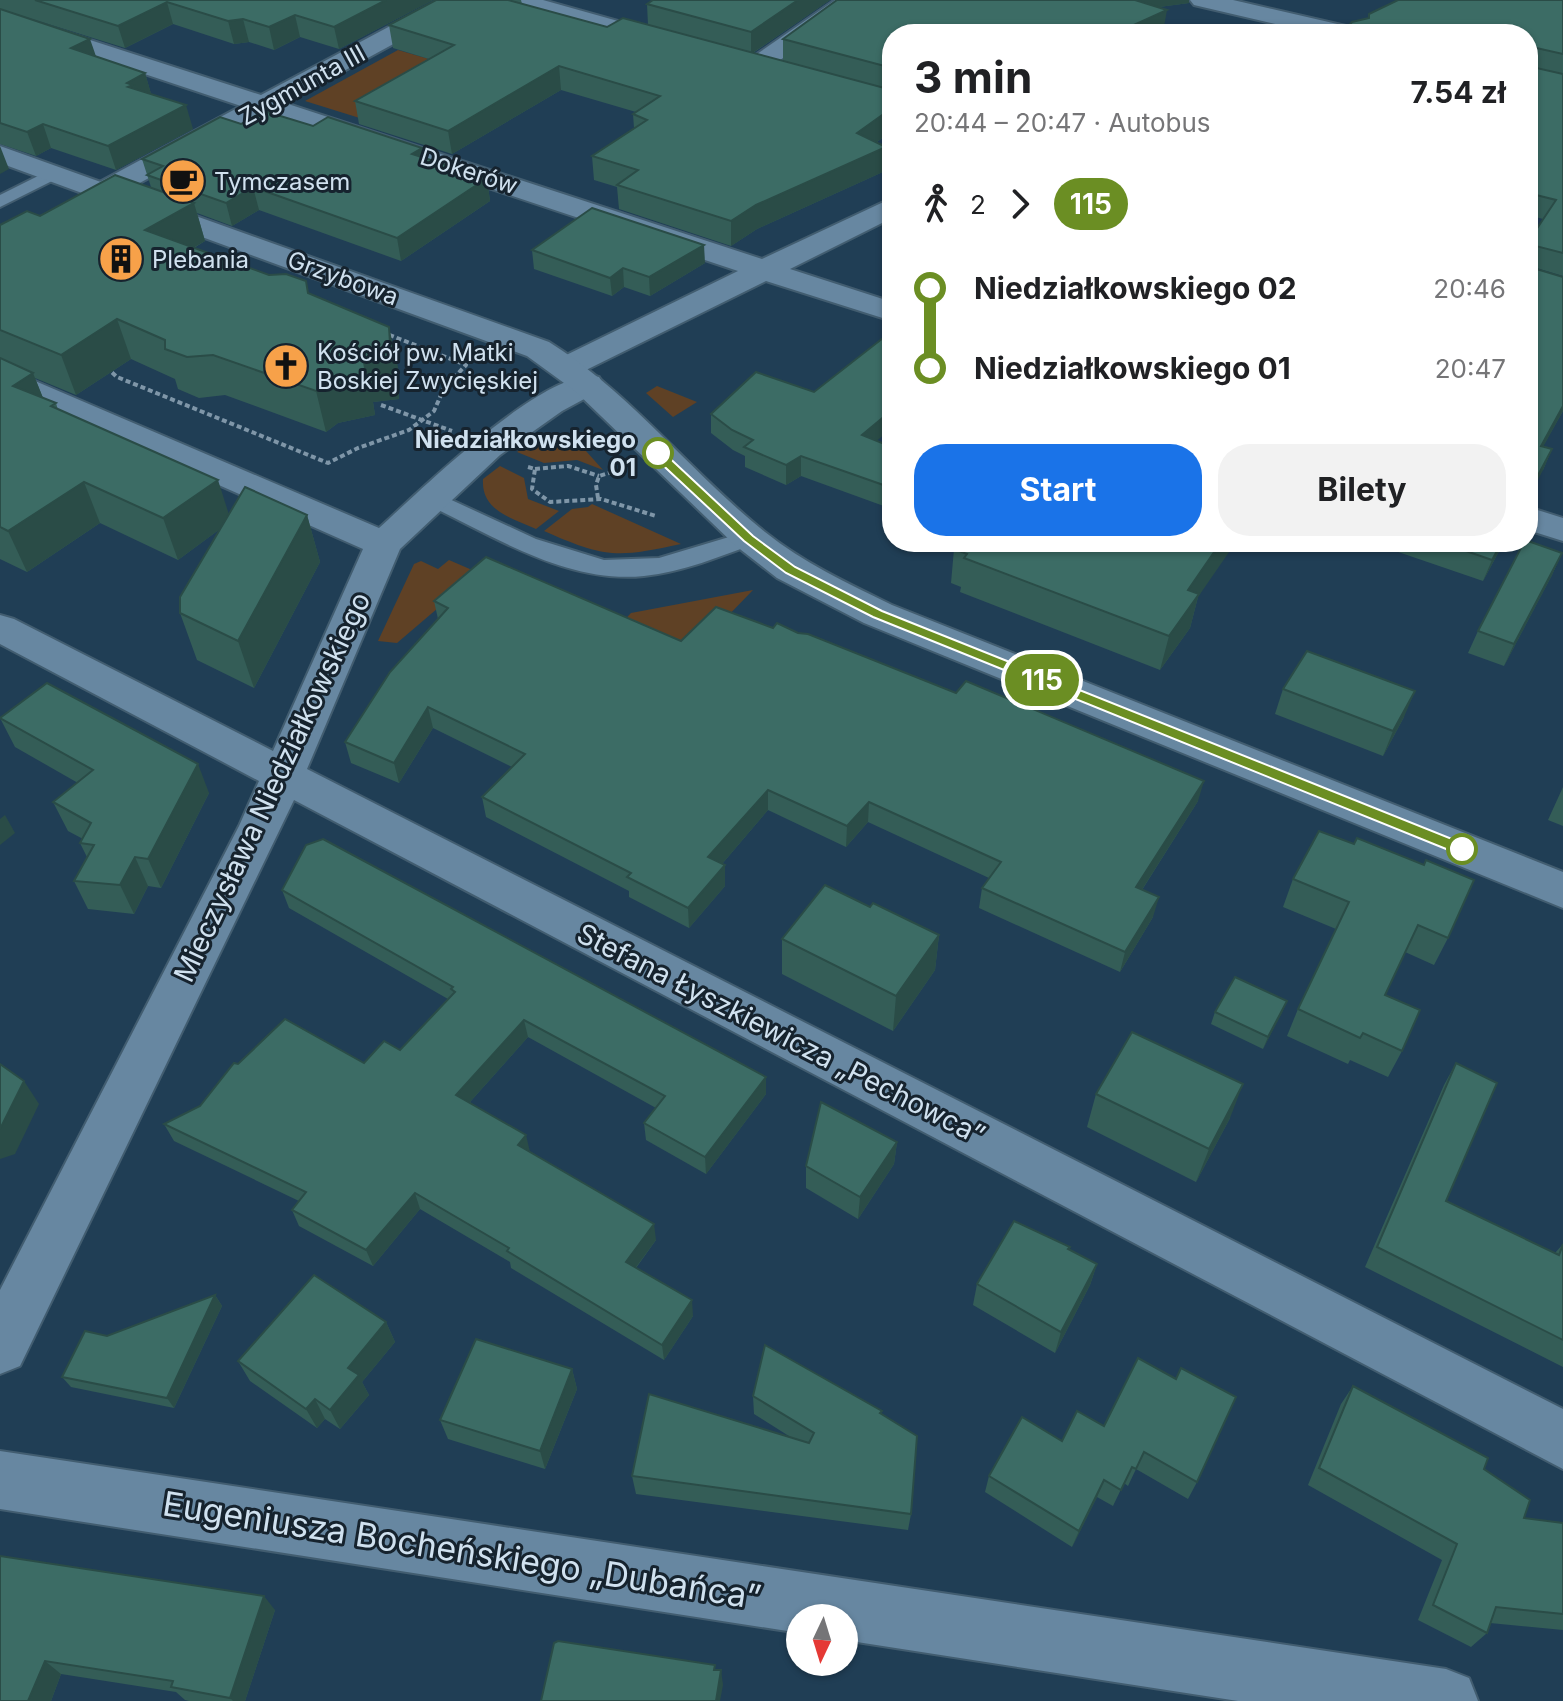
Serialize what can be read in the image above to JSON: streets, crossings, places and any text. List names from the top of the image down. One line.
{"streets":{"street":["Zygmunta III","Dokerów","Grzybowa","Mieczysława Niedziałkowskiego","Stefana Łyszkiewicza „Pechowca”","Eugeniusza Bocheńskiego „Dubańca”"]},"crossings":[["Zygmunta III","Dokerów"],["Zygmunta III","Grzybowa"],["Dokerów","Mieczysława Niedziałkowskiego"],["Grzybowa","Mieczysława Niedziałkowskiego"],["Mieczysława Niedziałkowskiego","Stefana Łyszkiewicza „Pechowca”"]],"places":{"cafe":["Tymczasem"],"building":["Plebania"],"church":["Kościół pw. Matki Boskiej Zwycięskiej"],"other":["Niedziałkowskiego 01"]},"lines":["bus line 115"],"north":"bottom","page":{"on_map":"115","heading":["3 min","20:44 – 20:47 · Autobus","7.54 zł"],"legs":["2","115"],"list":[{"name":"Niedziałkowskiego 02","value":"20:46"},{"name":"Niedziałkowskiego 01","value":"20:47"}],"buttons":["Start","Bilety"]}}
